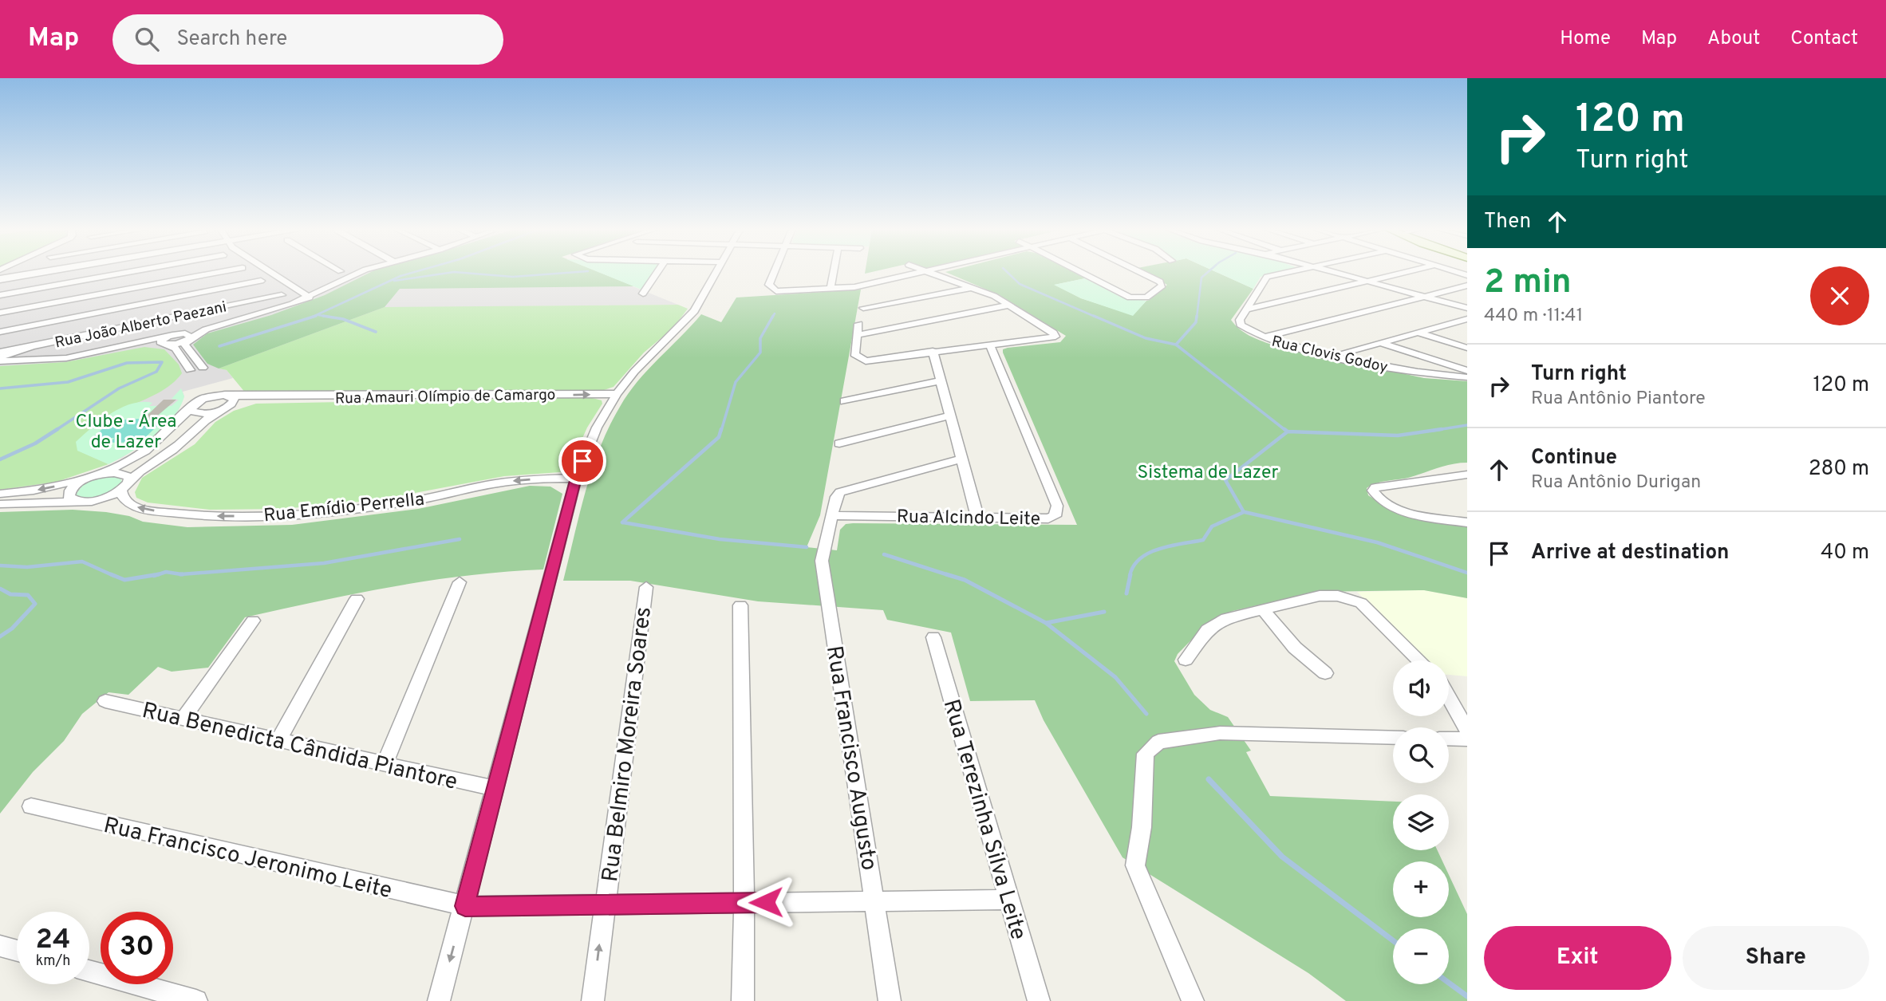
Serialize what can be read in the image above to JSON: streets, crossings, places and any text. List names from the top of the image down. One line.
{"streets":{"street":["Rua João Alberto Paezani","Rua Clovis Godoy","Rua Amauri Olímpio de Camargo","Rua Emídio Perrella","Rua Alcindo Leite","Rua Belmiro Moreira Soares","Rua Benedicta Cândida Piantore","Rua Francisco Augusto","Rua Terezinha Silva Leite","Rua Francisco Jeronimo Leite"]},"crossings":[["Rua Alcindo Leite","Rua Francisco Augusto"],["Rua Belmiro Moreira Soares","Rua Francisco Jeronimo Leite"],["Rua Francisco Augusto","Rua Francisco Jeronimo Leite"],["Rua Terezinha Silva Leite","Rua Francisco Jeronimo Leite"]],"one_way":["Rua Amauri Olímpio de Camargo"],"parks":["Clube - Área de Lazer","Sistema de Lazer"],"page":{"header":"Map","search":"Search here","nav":["Home","Map","About","Contact"],"turn":["120 m","Turn right"],"then":"Then","heading":["2 min","440 m · 11:41"],"list":[{"name":"Turn right","note":"Rua Antônio Piantore","value":"120 m"},{"name":"Continue","note":"Rua Antônio Durigan","value":"280 m"},{"name":"Arrive at destination","value":"40 m"}],"map_buttons":["+","−"],"speed":"24 km/h","limit":"30","buttons":["Exit","Share"]}}
